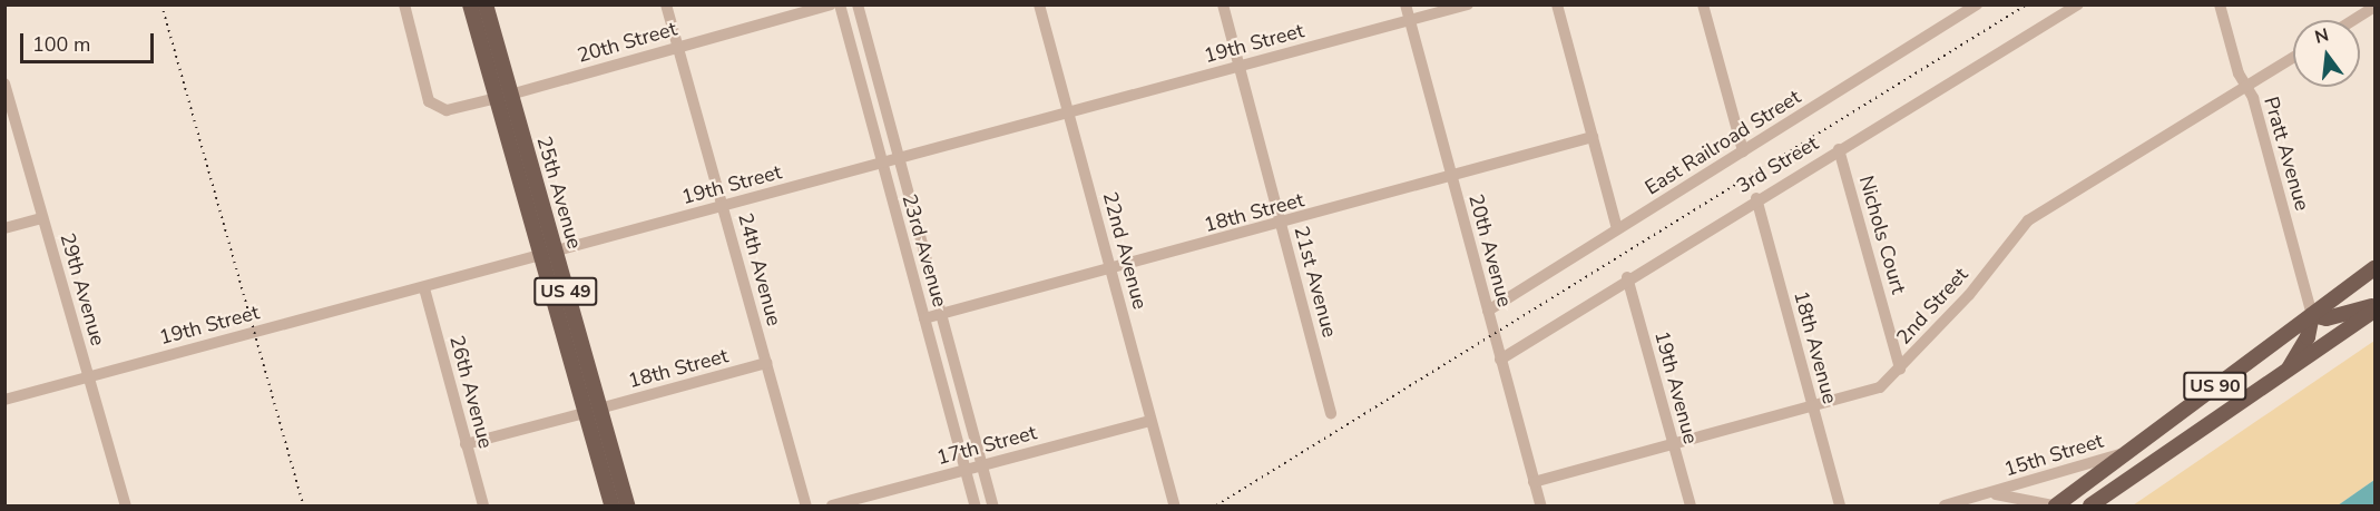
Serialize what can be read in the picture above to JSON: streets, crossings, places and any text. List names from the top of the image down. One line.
{"streets":{"main road":["25th Avenue","US 49","US 90"],"street":["20th Street","19th Street","East Railroad Street","Pratt Avenue","3rd Street","18th Street","Nichols Court","23rd Avenue","22nd Avenue","20th Avenue","24th Avenue","21st Avenue","29th Avenue","2nd Street","18th Avenue","19th Avenue","26th Avenue","17th Street","15th Street"]},"crossings":[["20th Street","25th Avenue"],["20th Street","24th Avenue"],["19th Street","25th Avenue"],["19th Street","23rd Avenue"],["19th Street","22nd Avenue"],["19th Street","20th Avenue"],["19th Street","24th Avenue"],["19th Street","21st Avenue"],["19th Street","29th Avenue"],["19th Street","26th Avenue"],["East Railroad Street","20th Avenue"],["Pratt Avenue","2nd Street"],["Pratt Avenue","US 90"],["3rd Street","Nichols Court"],["3rd Street","20th Avenue"],["3rd Street","18th Avenue"],["3rd Street","19th Avenue"],["25th Avenue","18th Street"],["18th Street","23rd Avenue"],["18th Street","22nd Avenue"],["18th Street","20th Avenue"],["18th Street","24th Avenue"],["18th Street","21st Avenue"],["18th Street","26th Avenue"],["Nichols Court","2nd Street"],["23rd Avenue","17th Street"],["22nd Avenue","17th Street"],["20th Avenue","2nd Street"],["2nd Street","18th Avenue"],["2nd Street","19th Avenue"],["US 90","15th Street"]],"scale_bar":"100 m","north":"top"}
